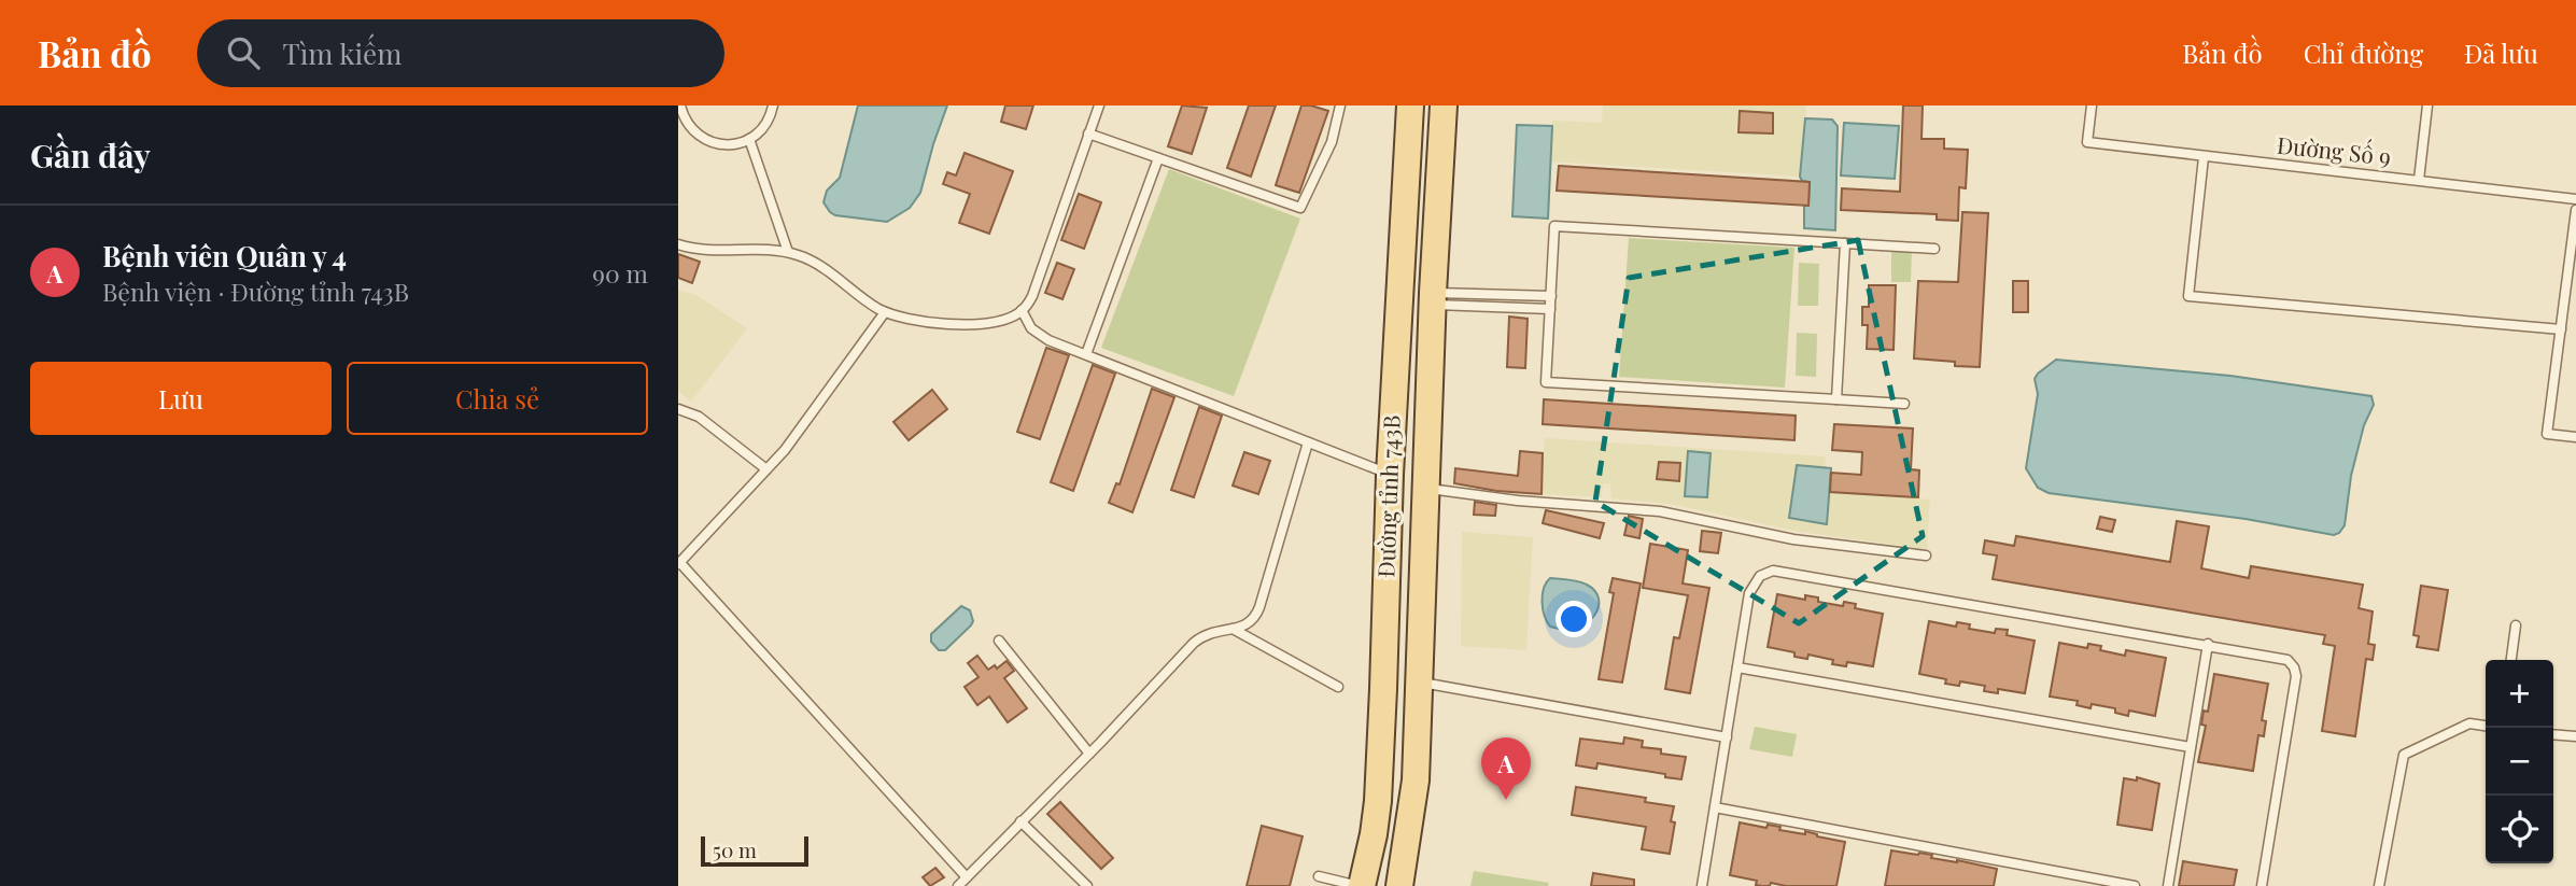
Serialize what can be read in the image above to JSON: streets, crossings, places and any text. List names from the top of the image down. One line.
{"streets":{"main road":["Đường tỉnh 743B"],"lane":["Đường Số 9"]},"scale_bar":"50 m","page":{"header":"Bản đồ","search":"Tìm kiếm","nav":["Bản đồ","Chỉ đường","Đã lưu"],"heading":"Gần đây","list":[{"mark":"A","name":"Bệnh viên Quân y 4","note":"Bệnh viện · Đường tỉnh 743B","value":"90 m"}],"buttons":["Lưu","Chia sẻ"],"map_buttons":["+","−"],"pins":"A","scale":"50 m"}}
